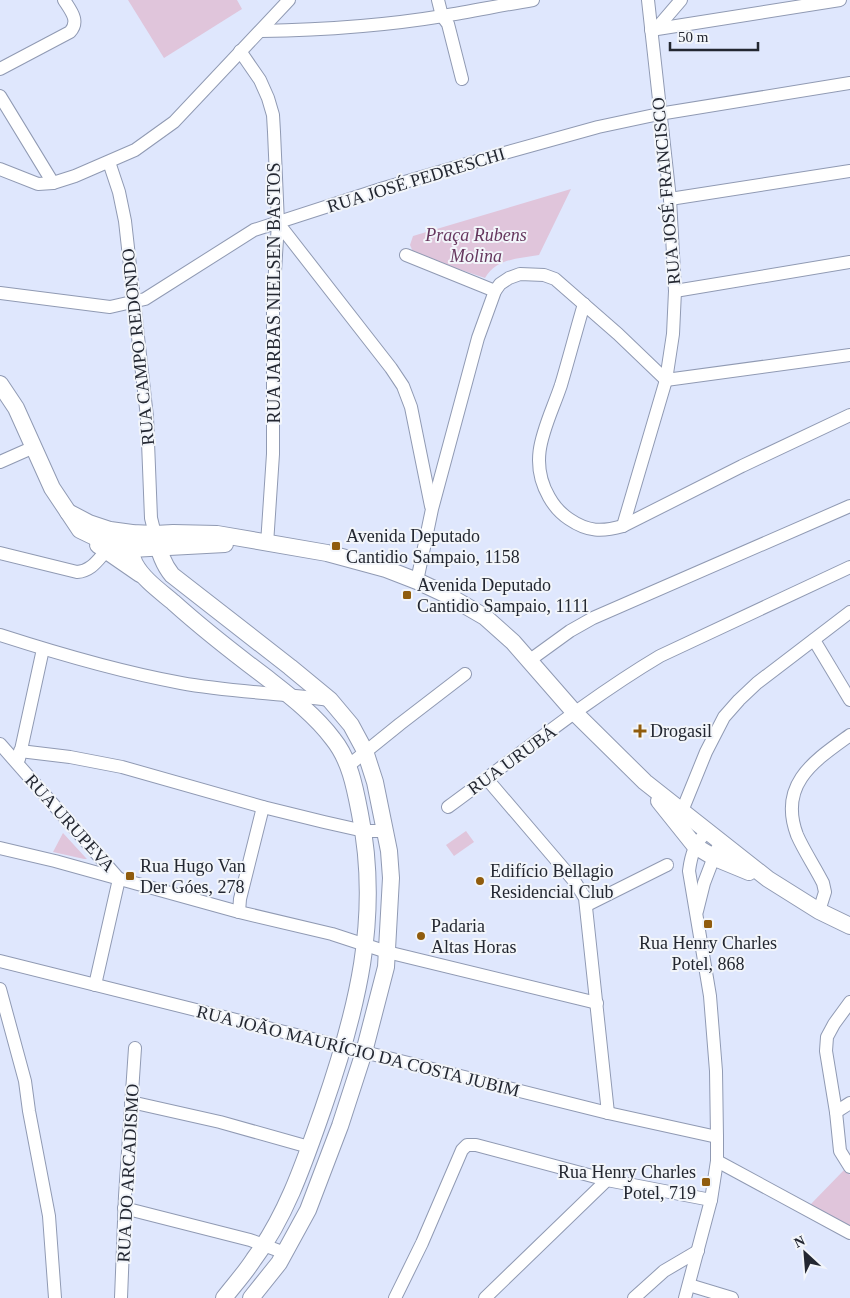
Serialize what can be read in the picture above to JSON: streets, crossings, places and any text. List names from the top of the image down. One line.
{"streets":{"street":["RUA JOSÉ PEDRESCHI","RUA JOSÉ FRANCISCO","RUA JARBAS NIELSEN BASTOS","RUA CAMPO REDONDO","RUA URUBÁ","RUA URUPEVA","RUA JOÃO MAURÍCIO DA COSTA JUBIM","RUA DO ARCADISMO"]},"crossings":[["RUA JOSÉ PEDRESCHI","RUA JOSÉ FRANCISCO"],["RUA JOSÉ PEDRESCHI","RUA JARBAS NIELSEN BASTOS"],["RUA JOSÉ PEDRESCHI","RUA CAMPO REDONDO"]],"parks":["Praça Rubens Molina"],"places":{"transit":["Avenida Deputado Cantidio Sampaio, 1158","Avenida Deputado Cantidio Sampaio, 1111","Rua Hugo Van Der Góes, 278","Rua Henry Charles Potel, 868","Rua Henry Charles Potel, 719"],"health":["Drogasil"],"other":["Edifício Bellagio Residencial Club","Padaria Altas Horas"]},"scale_bar":"50 m","north":"top left"}
